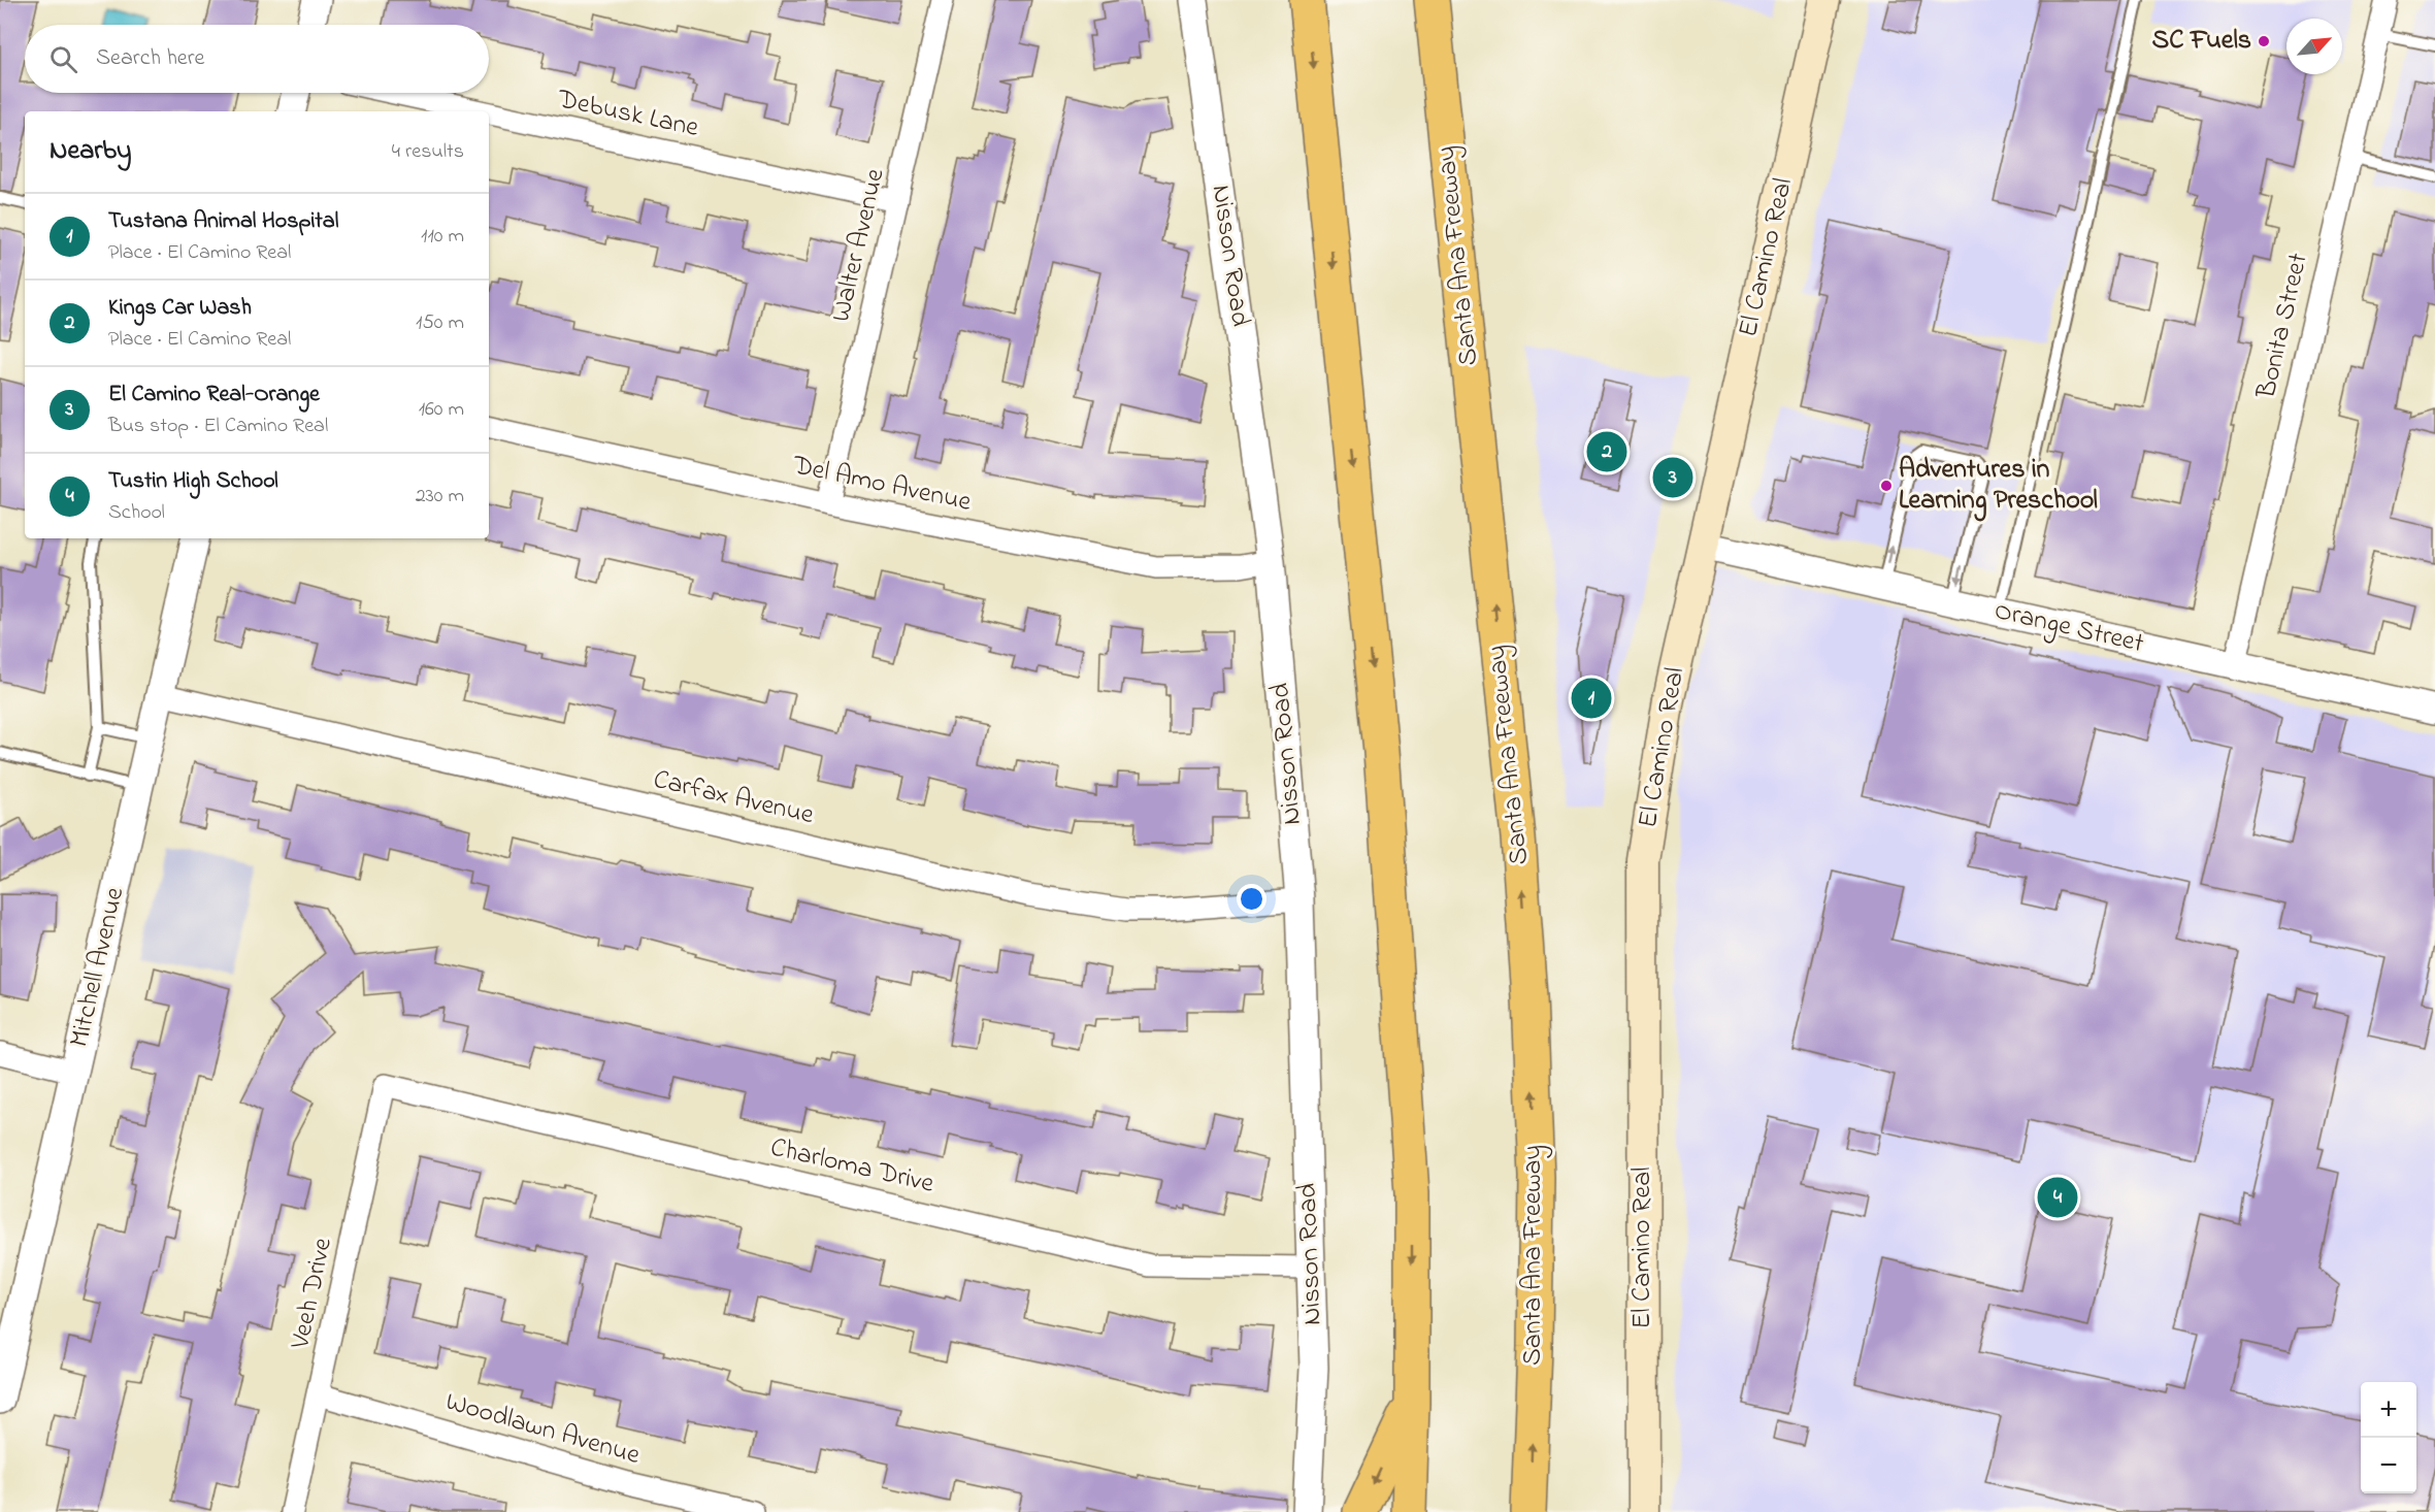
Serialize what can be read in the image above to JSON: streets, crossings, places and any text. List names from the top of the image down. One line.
{"streets":{"highway":["Santa Ana Freeway"],"main road":["El Camino Real"],"street":["Debusk Lane","Walter Avenue","Nisson Road","Bonita Street","Del Amo Avenue","Orange Street","Carfax Avenue","Mitchell Avenue","Charloma Drive","Veeh Drive","Woodlawn Avenue"]},"crossings":[["Debusk Lane","Walter Avenue"],["Walter Avenue","Del Amo Avenue"],["Nisson Road","Del Amo Avenue"],["Nisson Road","Carfax Avenue"],["Nisson Road","Charloma Drive"],["El Camino Real","Orange Street"],["Bonita Street","Orange Street"],["Carfax Avenue","Mitchell Avenue"],["Charloma Drive","Veeh Drive"],["Veeh Drive","Woodlawn Avenue"]],"places":["SC Fuels","Adventures in Learning Preschool"],"north":"top right","page":{"search":"Search here","heading":["Nearby","4 results"],"list":[{"mark":"1","name":"Tustana Animal Hospital","note":"Place · El Camino Real","value":"110 m"},{"mark":"2","name":"Kings Car Wash","note":"Place · El Camino Real","value":"150 m"},{"mark":"3","name":"El Camino Real-Orange","note":"Bus stop · El Camino Real","value":"160 m"},{"mark":"4","name":"Tustin High School","note":"School","value":"230 m"}],"pins":["2","3","1","4"],"map_buttons":["+","−"]}}
